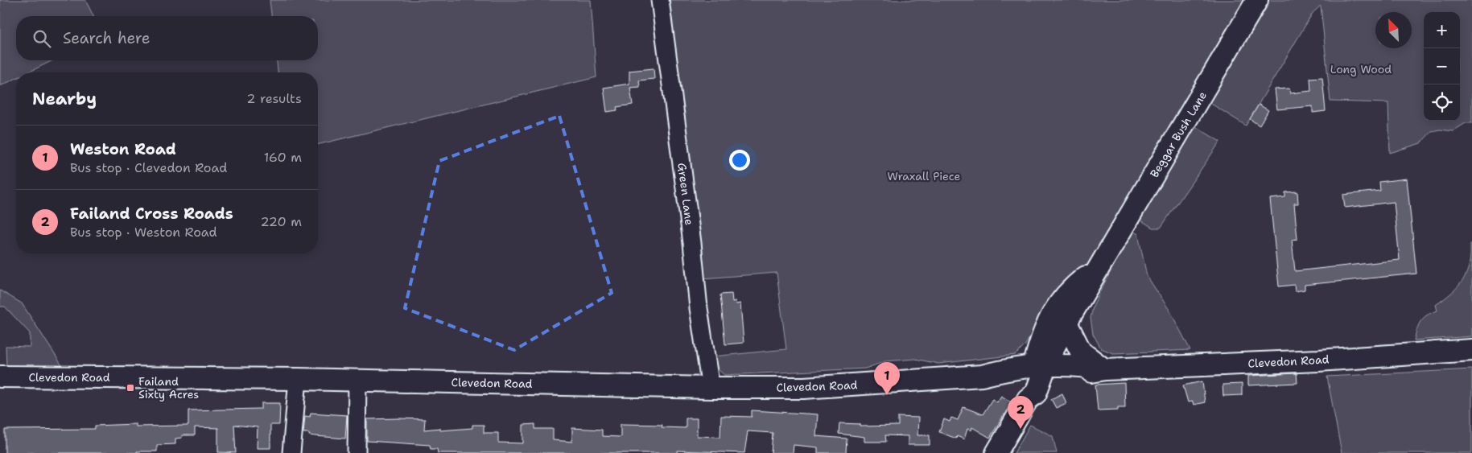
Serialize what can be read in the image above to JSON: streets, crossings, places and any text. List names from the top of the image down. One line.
{"streets":{"main road":["Beggar Bush Lane","Clevedon Road"],"street":["Green Lane"]},"crossings":[["Beggar Bush Lane","Clevedon Road"],["Green Lane","Clevedon Road"]],"parks":["Long Wood","Wraxall Piece"],"places":{"transit":["Failand Sixty Acres"]},"north":"top left","page":{"map_buttons":["+","−"],"search":"Search here","heading":["Nearby","2 results"],"list":[{"mark":"1","name":"Weston Road","note":"Bus stop · Clevedon Road","value":"160 m"},{"mark":"2","name":"Failand Cross Roads","note":"Bus stop · Weston Road","value":"220 m"}],"pins":["1","2"]}}
